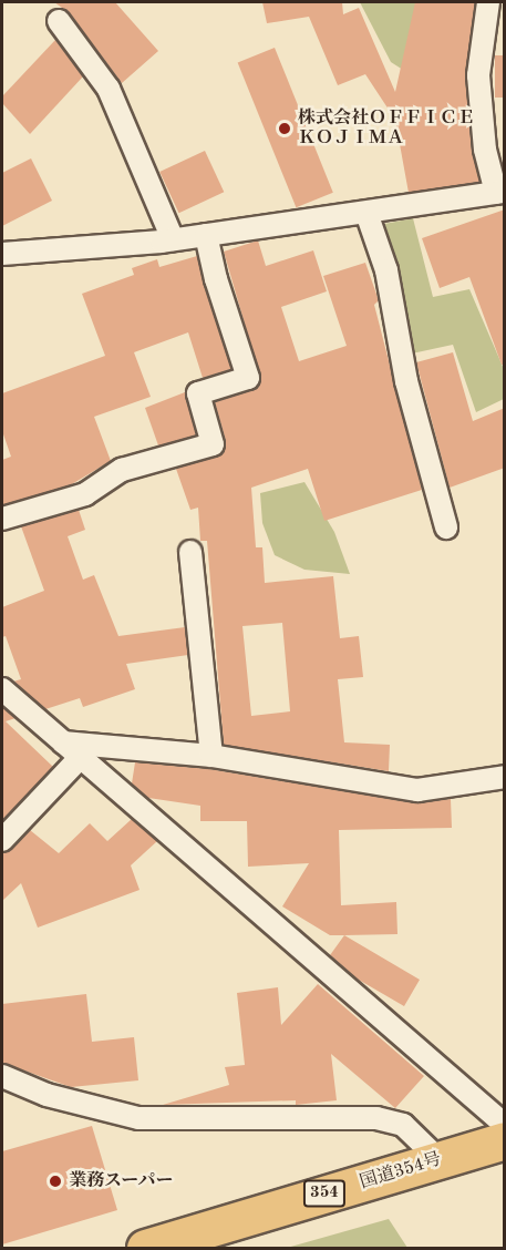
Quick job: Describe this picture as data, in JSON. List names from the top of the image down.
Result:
{
  "streets": {
    "highway": ["国道354号", "354"]
  },
  "places": ["株式会社ＯＦＦＩＣＥ ＫＯＪＩＭＡ", "業務スーパー"]
}
